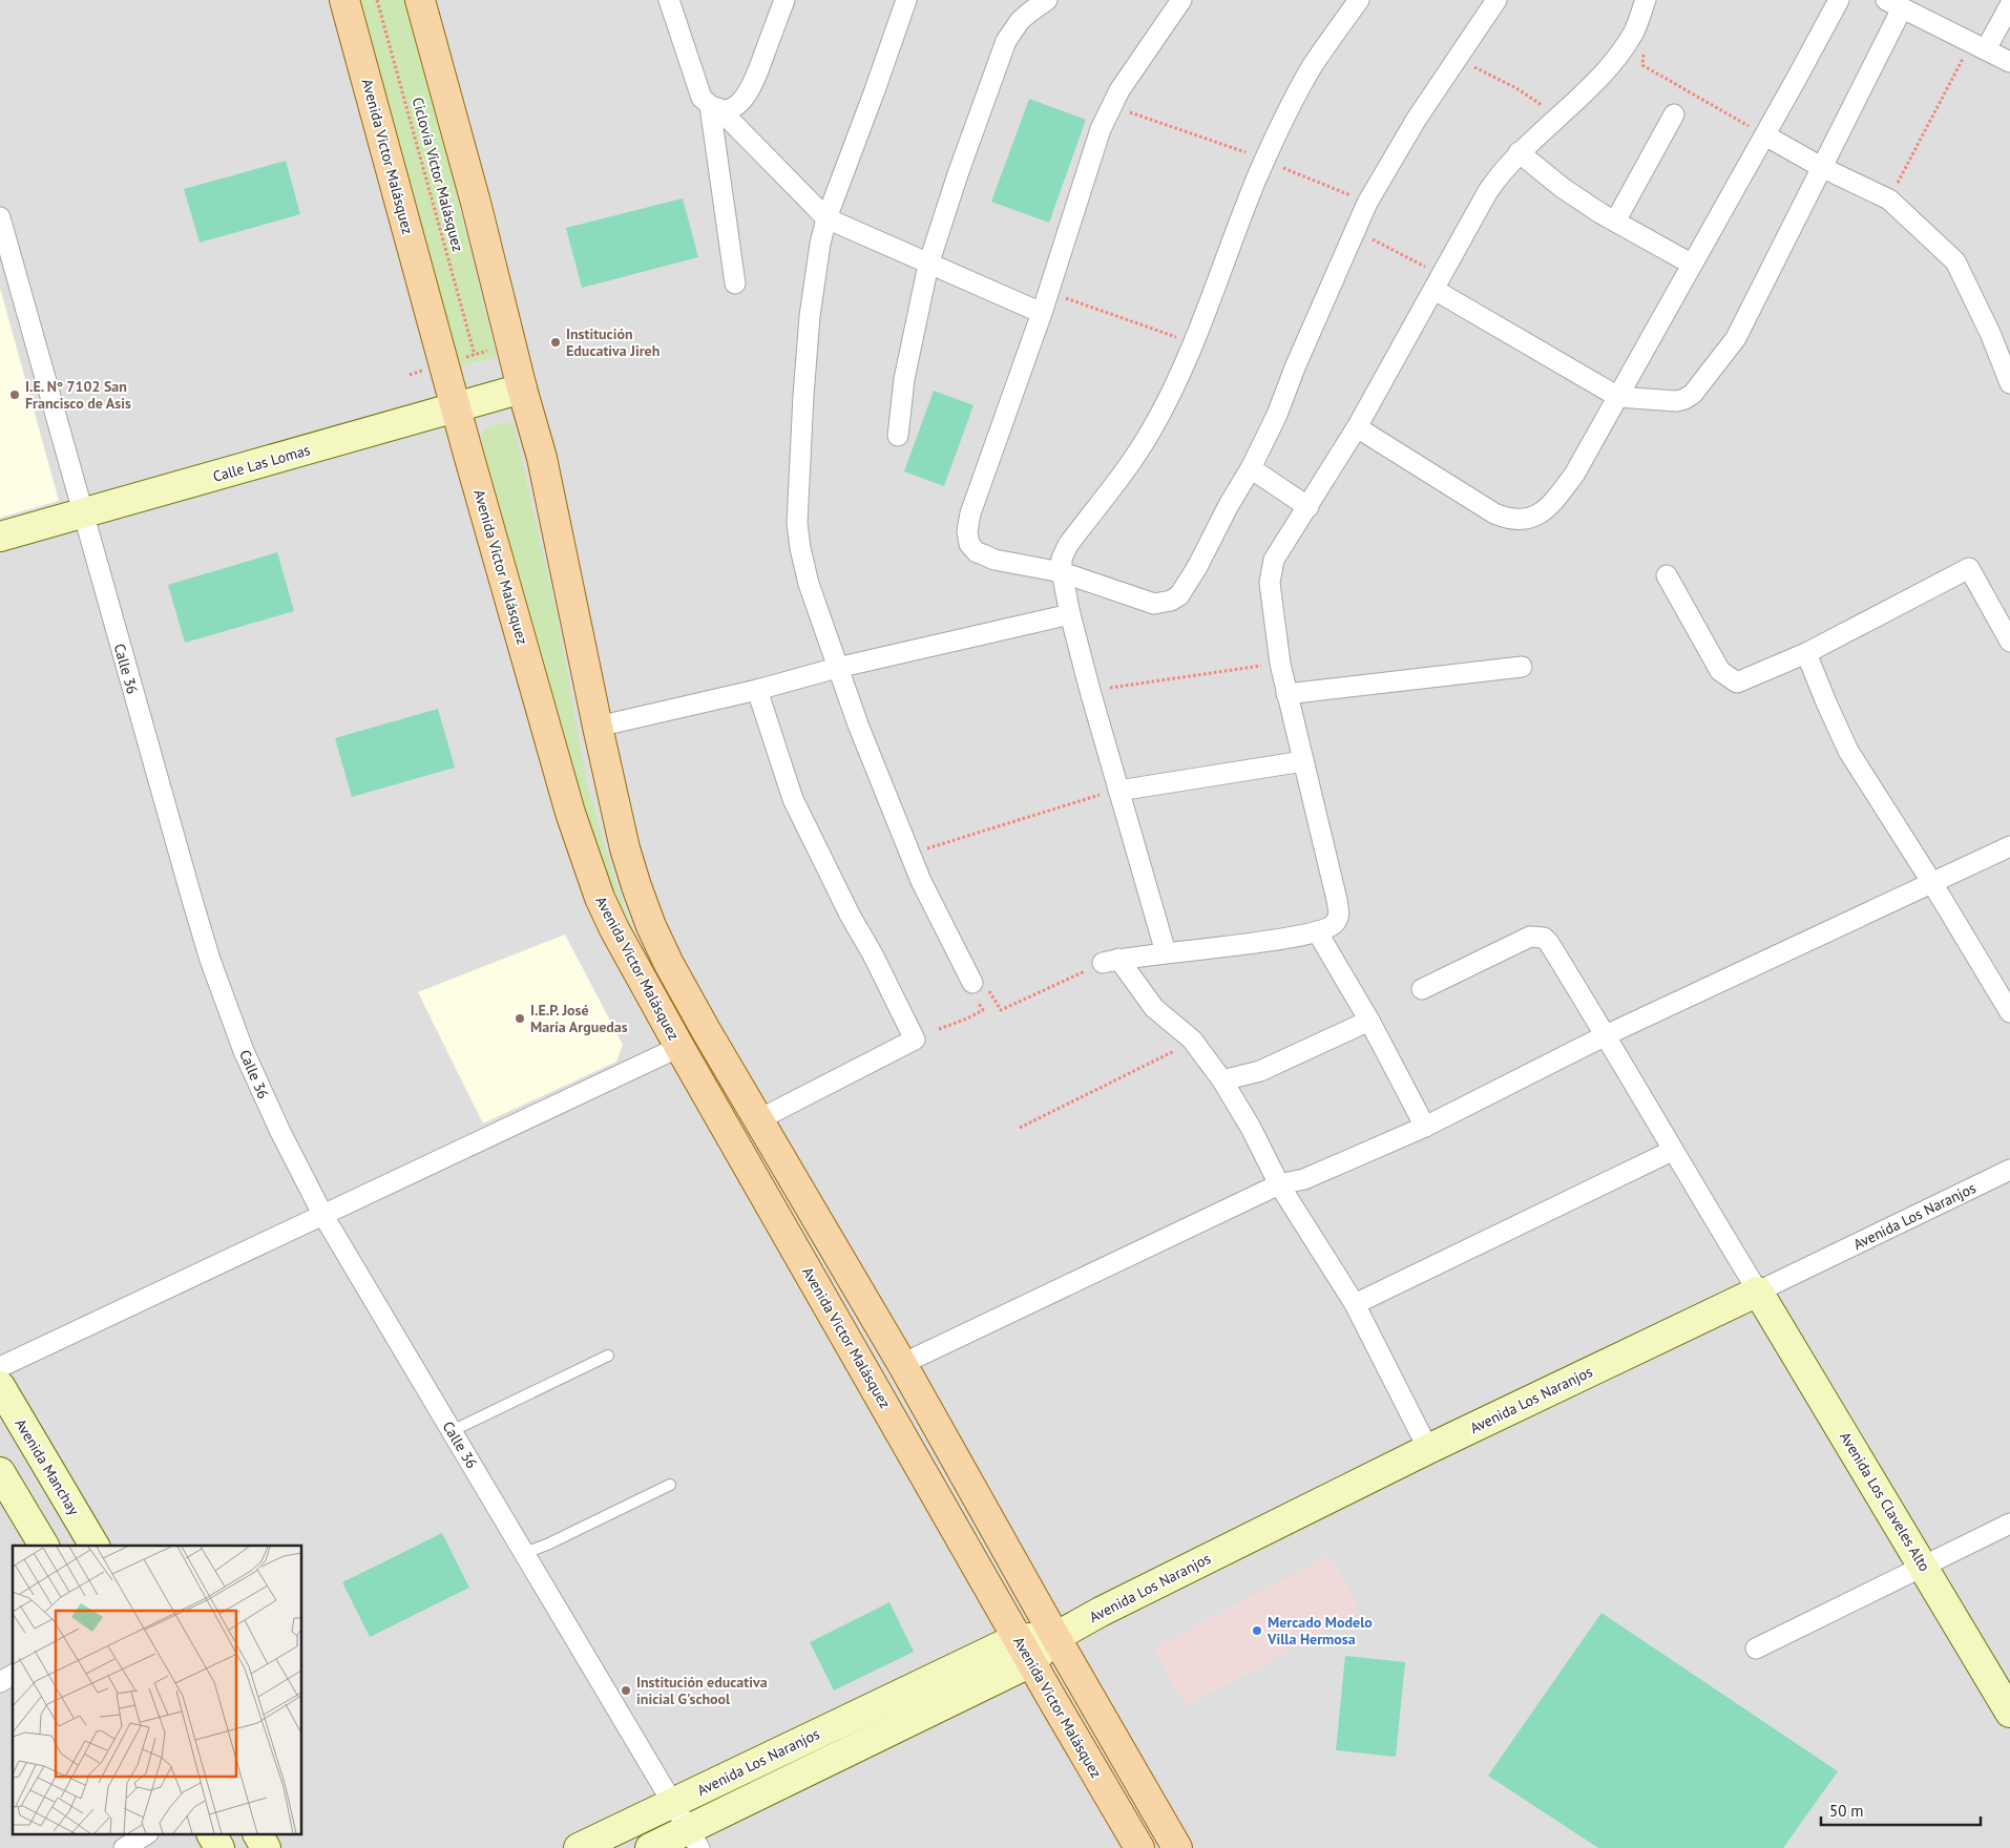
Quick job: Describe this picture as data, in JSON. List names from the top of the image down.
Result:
{
  "streets": {
    "main road": ["Avenida Victor Malásquez"],
    "street": [
      "Calle Las Lomas",
      "Calle 36",
      "Avenida Los Naranjos",
      "Avenida Manchay",
      "Avenida Los Claveles Alto"
    ],
    "path": ["Ciclovía Víctor Malásquez"]
  },
  "crossings": [
    ["Avenida Victor Malásquez", "Calle Las Lomas"],
    ["Avenida Victor Malásquez", "Avenida Los Naranjos"],
    ["Calle Las Lomas", "Calle 36"],
    ["Calle 36", "Avenida Los Naranjos"],
    ["Avenida Los Naranjos", "Avenida Los Claveles Alto"]
  ],
  "places": [
    "Institución Educativa Jireh",
    "I.E. N° 7102 San Francisco de Asis",
    "I.E.P. José María Arguedas",
    "Mercado Modelo Villa Hermosa",
    "Institución educativa inicial G'school"
  ],
  "scale_bar": "50 m"
}
